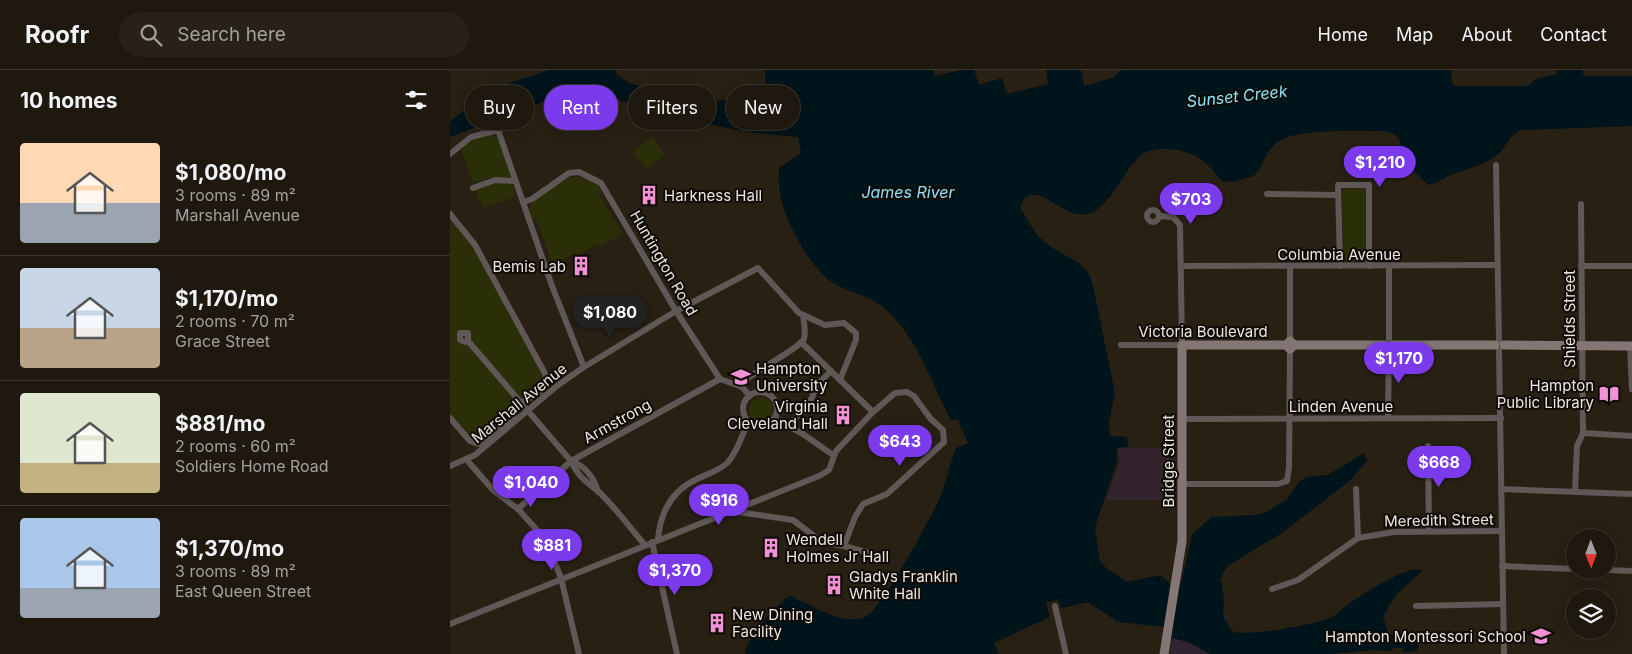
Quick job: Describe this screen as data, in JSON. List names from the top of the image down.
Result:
{
  "streets": {
    "street": [
      "Columbia Avenue",
      "Huntington Road",
      "Shields Street",
      "Victoria Boulevard",
      "Marshall Avenue",
      "Linden Avenue",
      "Armstrong",
      "Bridge Street",
      "Meredith Street"
    ]
  },
  "crossings": [
    ["Columbia Avenue", "Bridge Street"],
    ["Huntington Road", "Marshall Avenue"],
    ["Huntington Road", "Armstrong"],
    ["Shields Street", "Victoria Boulevard"],
    ["Victoria Boulevard", "Bridge Street"],
    ["Linden Avenue", "Bridge Street"]
  ],
  "water": ["Sunset Creek", "James River"],
  "places": {
    "building": [
      "Harkness Hall",
      "Bemis Lab",
      "Virginia Cleveland Hall",
      "Wendell Holmes Jr Hall",
      "Gladys Franklin White Hall",
      "New Dining Facility"
    ],
    "school or university": ["Hampton University", "Hampton Montessori School"],
    "library": ["Hampton Public Library"]
  },
  "north": "bottom",
  "page": {
    "header": "Roofr",
    "search": "Search here",
    "nav": [
      "Home",
      "Map",
      "About",
      "Contact"
    ],
    "heading": "10 homes",
    "chip": [
      "Buy",
      "Rent",
      "Filters",
      "New"
    ],
    "list": [
      {
        "name": "$1,080/mo",
        "note": "3 rooms · 89 m² · Marshall Avenue"
      },
      {
        "name": "$1,170/mo",
        "note": "2 rooms · 70 m² · Grace Street"
      },
      {
        "name": "$881/mo",
        "note": "2 rooms · 60 m² · Soldiers Home Road"
      },
      {
        "name": "$1,370/mo",
        "note": "3 rooms · 89 m² · East Queen Street"
      }
    ],
    "price": [
      "$1,210",
      "$703",
      "$1,080",
      "$1,170",
      "$643",
      "$668",
      "$1,040",
      "$916",
      "$881",
      "$1,370"
    ]
  }
}
